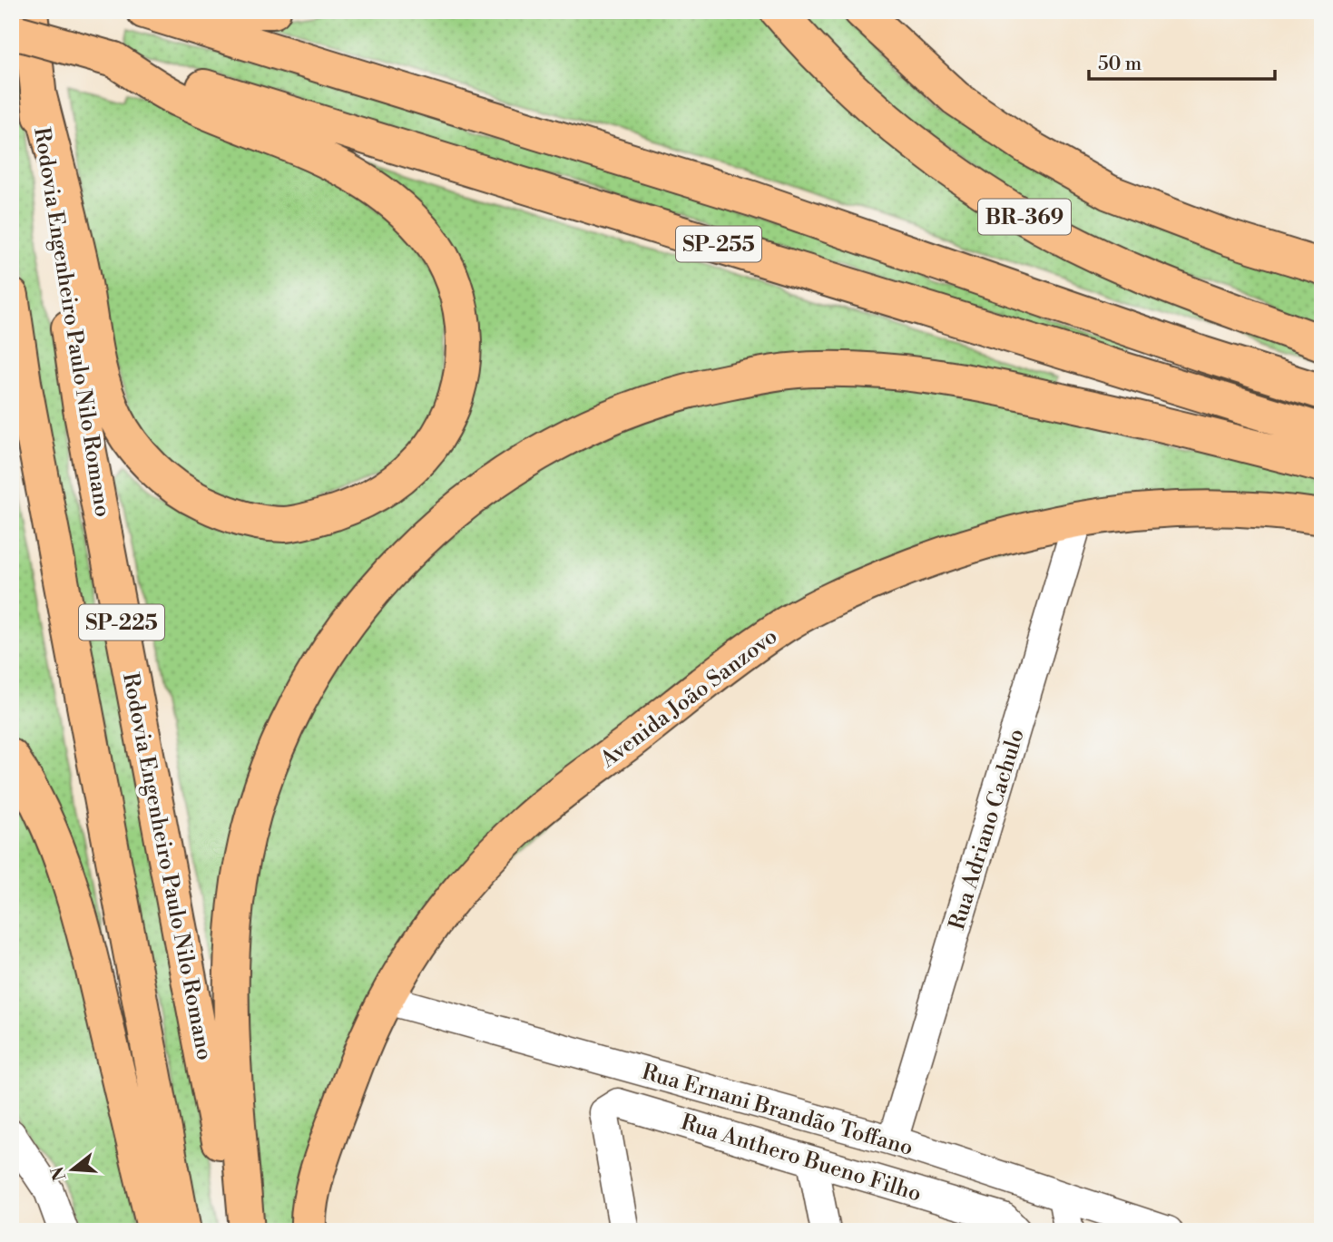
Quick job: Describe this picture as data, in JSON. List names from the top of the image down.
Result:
{
  "streets": {
    "main road": [
      "BR-369",
      "SP-255",
      "Rodovia Engenheiro Paulo Nilo Romano",
      "SP-225",
      "Avenida João Sanzovo"
    ],
    "street": ["Rua Adriano Cachulo", "Rua Ernani Brandão Toffano", "Rua Anthero Bueno Filho"]
  },
  "crossings": [
    ["Avenida João Sanzovo", "Rua Adriano Cachulo"],
    ["Avenida João Sanzovo", "Rua Ernani Brandão Toffano"],
    ["Rua Adriano Cachulo", "Rua Ernani Brandão Toffano"]
  ],
  "scale_bar": "50 m",
  "north": "left"
}
